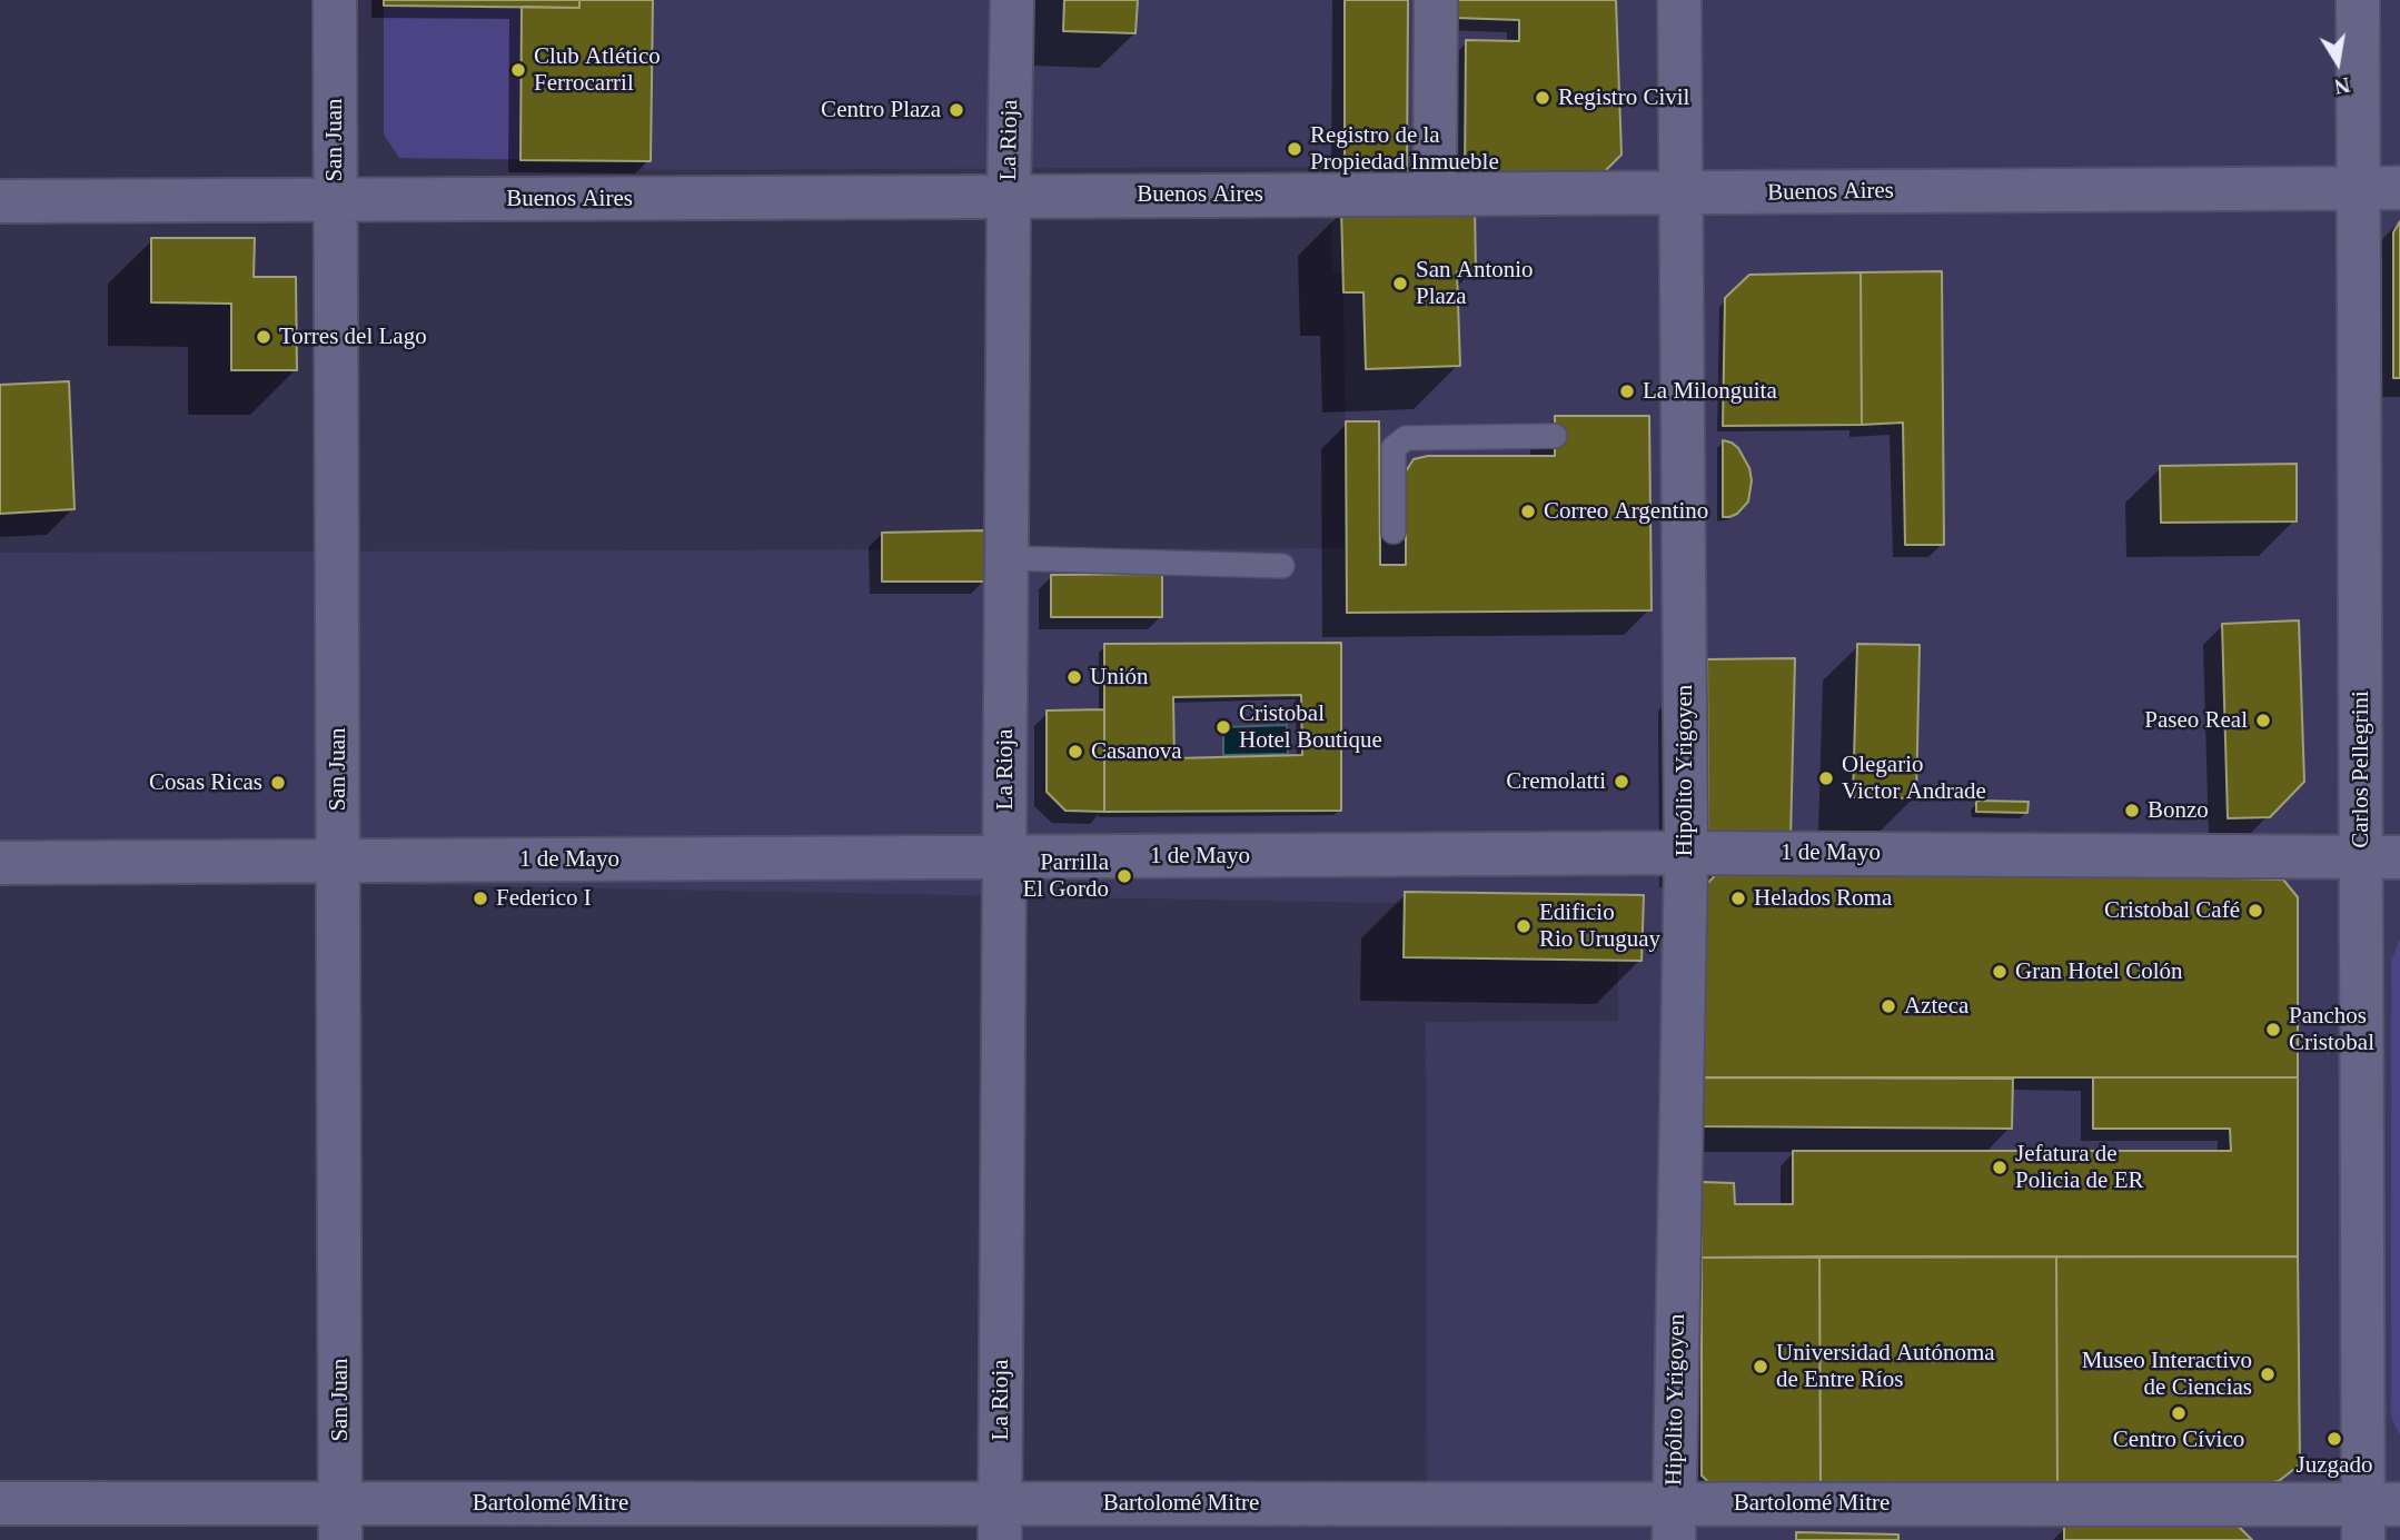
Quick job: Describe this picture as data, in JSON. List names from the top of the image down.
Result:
{
  "streets": {
    "street": [
      "San Juan",
      "La Rioja",
      "Buenos Aires",
      "Carlos Pellegrini",
      "Hipólito Yrigoyen",
      "1 de Mayo",
      "Bartolomé Mitre"
    ]
  },
  "crossings": [
    ["San Juan", "Buenos Aires"],
    ["San Juan", "1 de Mayo"],
    ["San Juan", "Bartolomé Mitre"],
    ["La Rioja", "Buenos Aires"],
    ["La Rioja", "1 de Mayo"],
    ["La Rioja", "Bartolomé Mitre"],
    ["Buenos Aires", "Carlos Pellegrini"],
    ["Buenos Aires", "Hipólito Yrigoyen"],
    ["Carlos Pellegrini", "1 de Mayo"],
    ["Carlos Pellegrini", "Bartolomé Mitre"],
    ["Hipólito Yrigoyen", "1 de Mayo"],
    ["Hipólito Yrigoyen", "Bartolomé Mitre"]
  ],
  "places": [
    "Club Atlético Ferrocarril",
    "Registro Civil",
    "Centro Plaza",
    "Registro de la Propiedad Inmueble",
    "San Antonio Plaza",
    "Torres del Lago",
    "La Milonguita",
    "Correo Argentino",
    "Unión",
    "Paseo Real",
    "Cristobal Hotel Boutique",
    "Casanova",
    "Olegario Victor Andrade",
    "Cremolatti",
    "Cosas Ricas",
    "Bonzo",
    "Parrilla El Gordo",
    "Federico I",
    "Helados Roma",
    "Cristobal Café",
    "Edificio Rio Uruguay",
    "Gran Hotel Colón",
    "Azteca",
    "Panchos Cristobal",
    "Jefatura de Policia de ER",
    "Universidad Autónoma de Entre Ríos",
    "Museo Interactivo de Ciencias",
    "Centro Cívico",
    "Juzgado"
  ],
  "north": "bottom"
}
